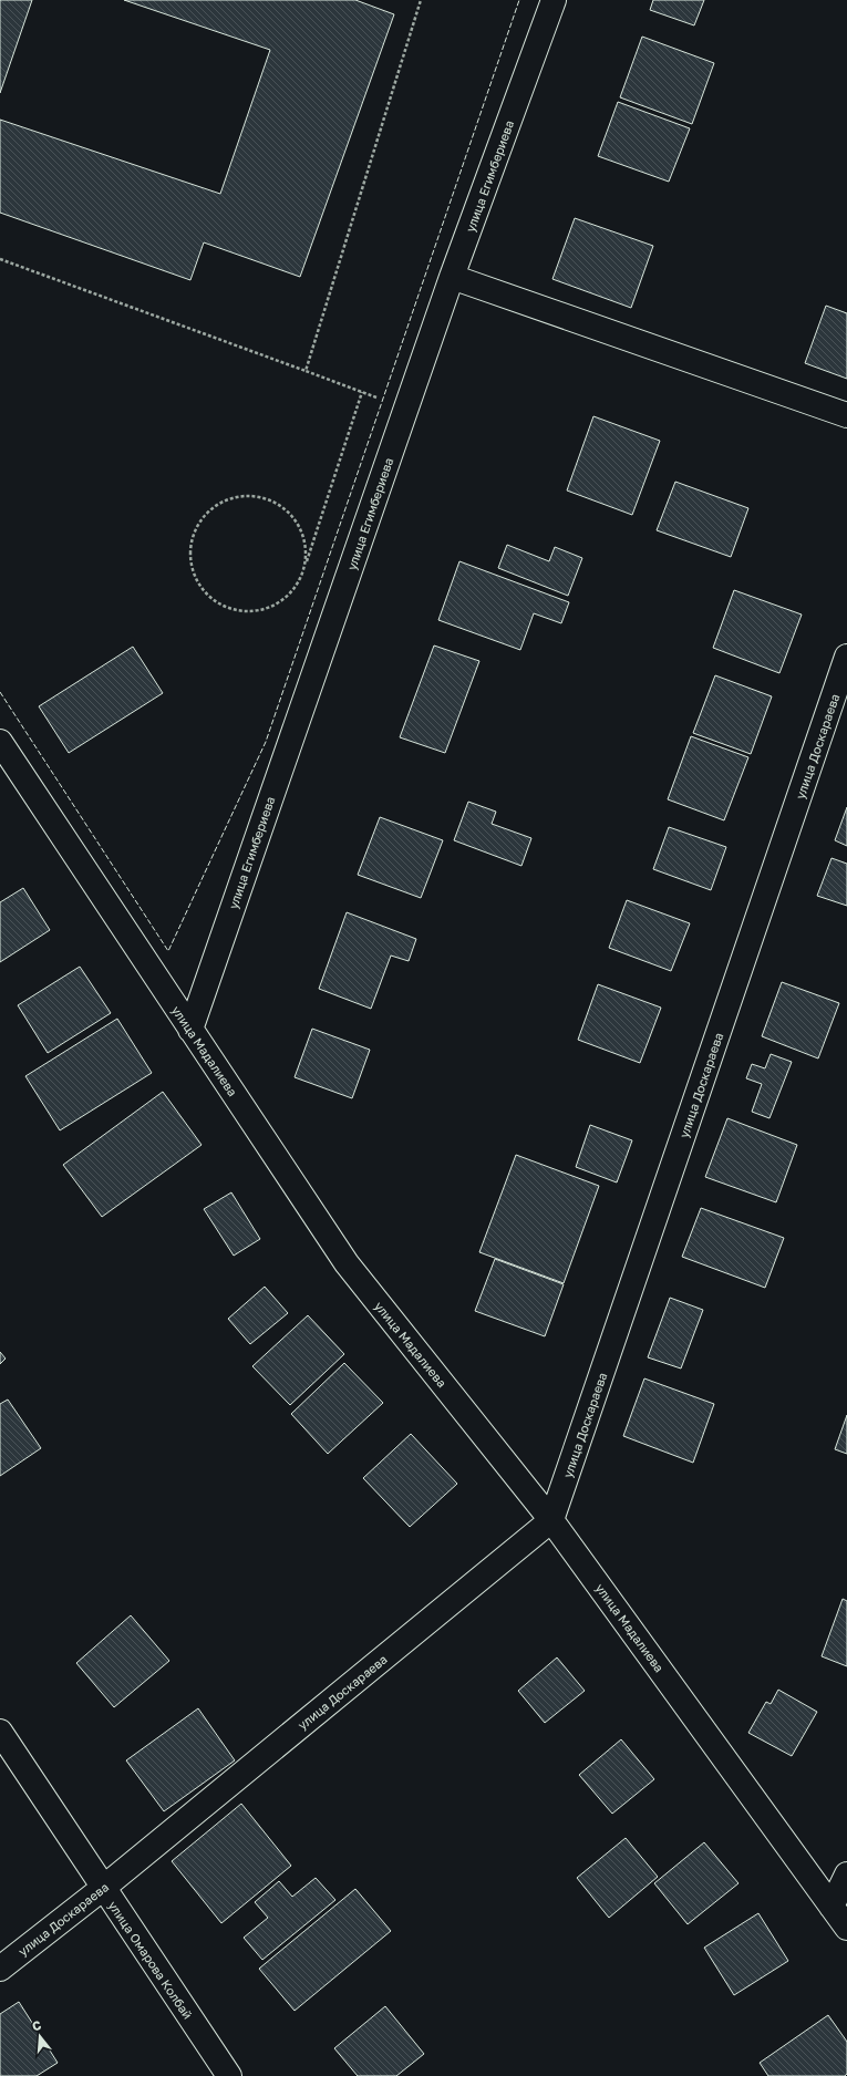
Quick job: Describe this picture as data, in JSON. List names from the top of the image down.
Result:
{
  "streets": {
    "street": [
      "улица Егимбериева",
      "улица Доскараева",
      "улица Мадалиева",
      "улица Омарова Колбай"
    ]
  },
  "crossings": [
    ["улица Егимбериева", "улица Мадалиева"],
    ["улица Доскараева", "улица Мадалиева"],
    ["улица Доскараева", "улица Омарова Колбай"]
  ],
  "north": "top"
}
